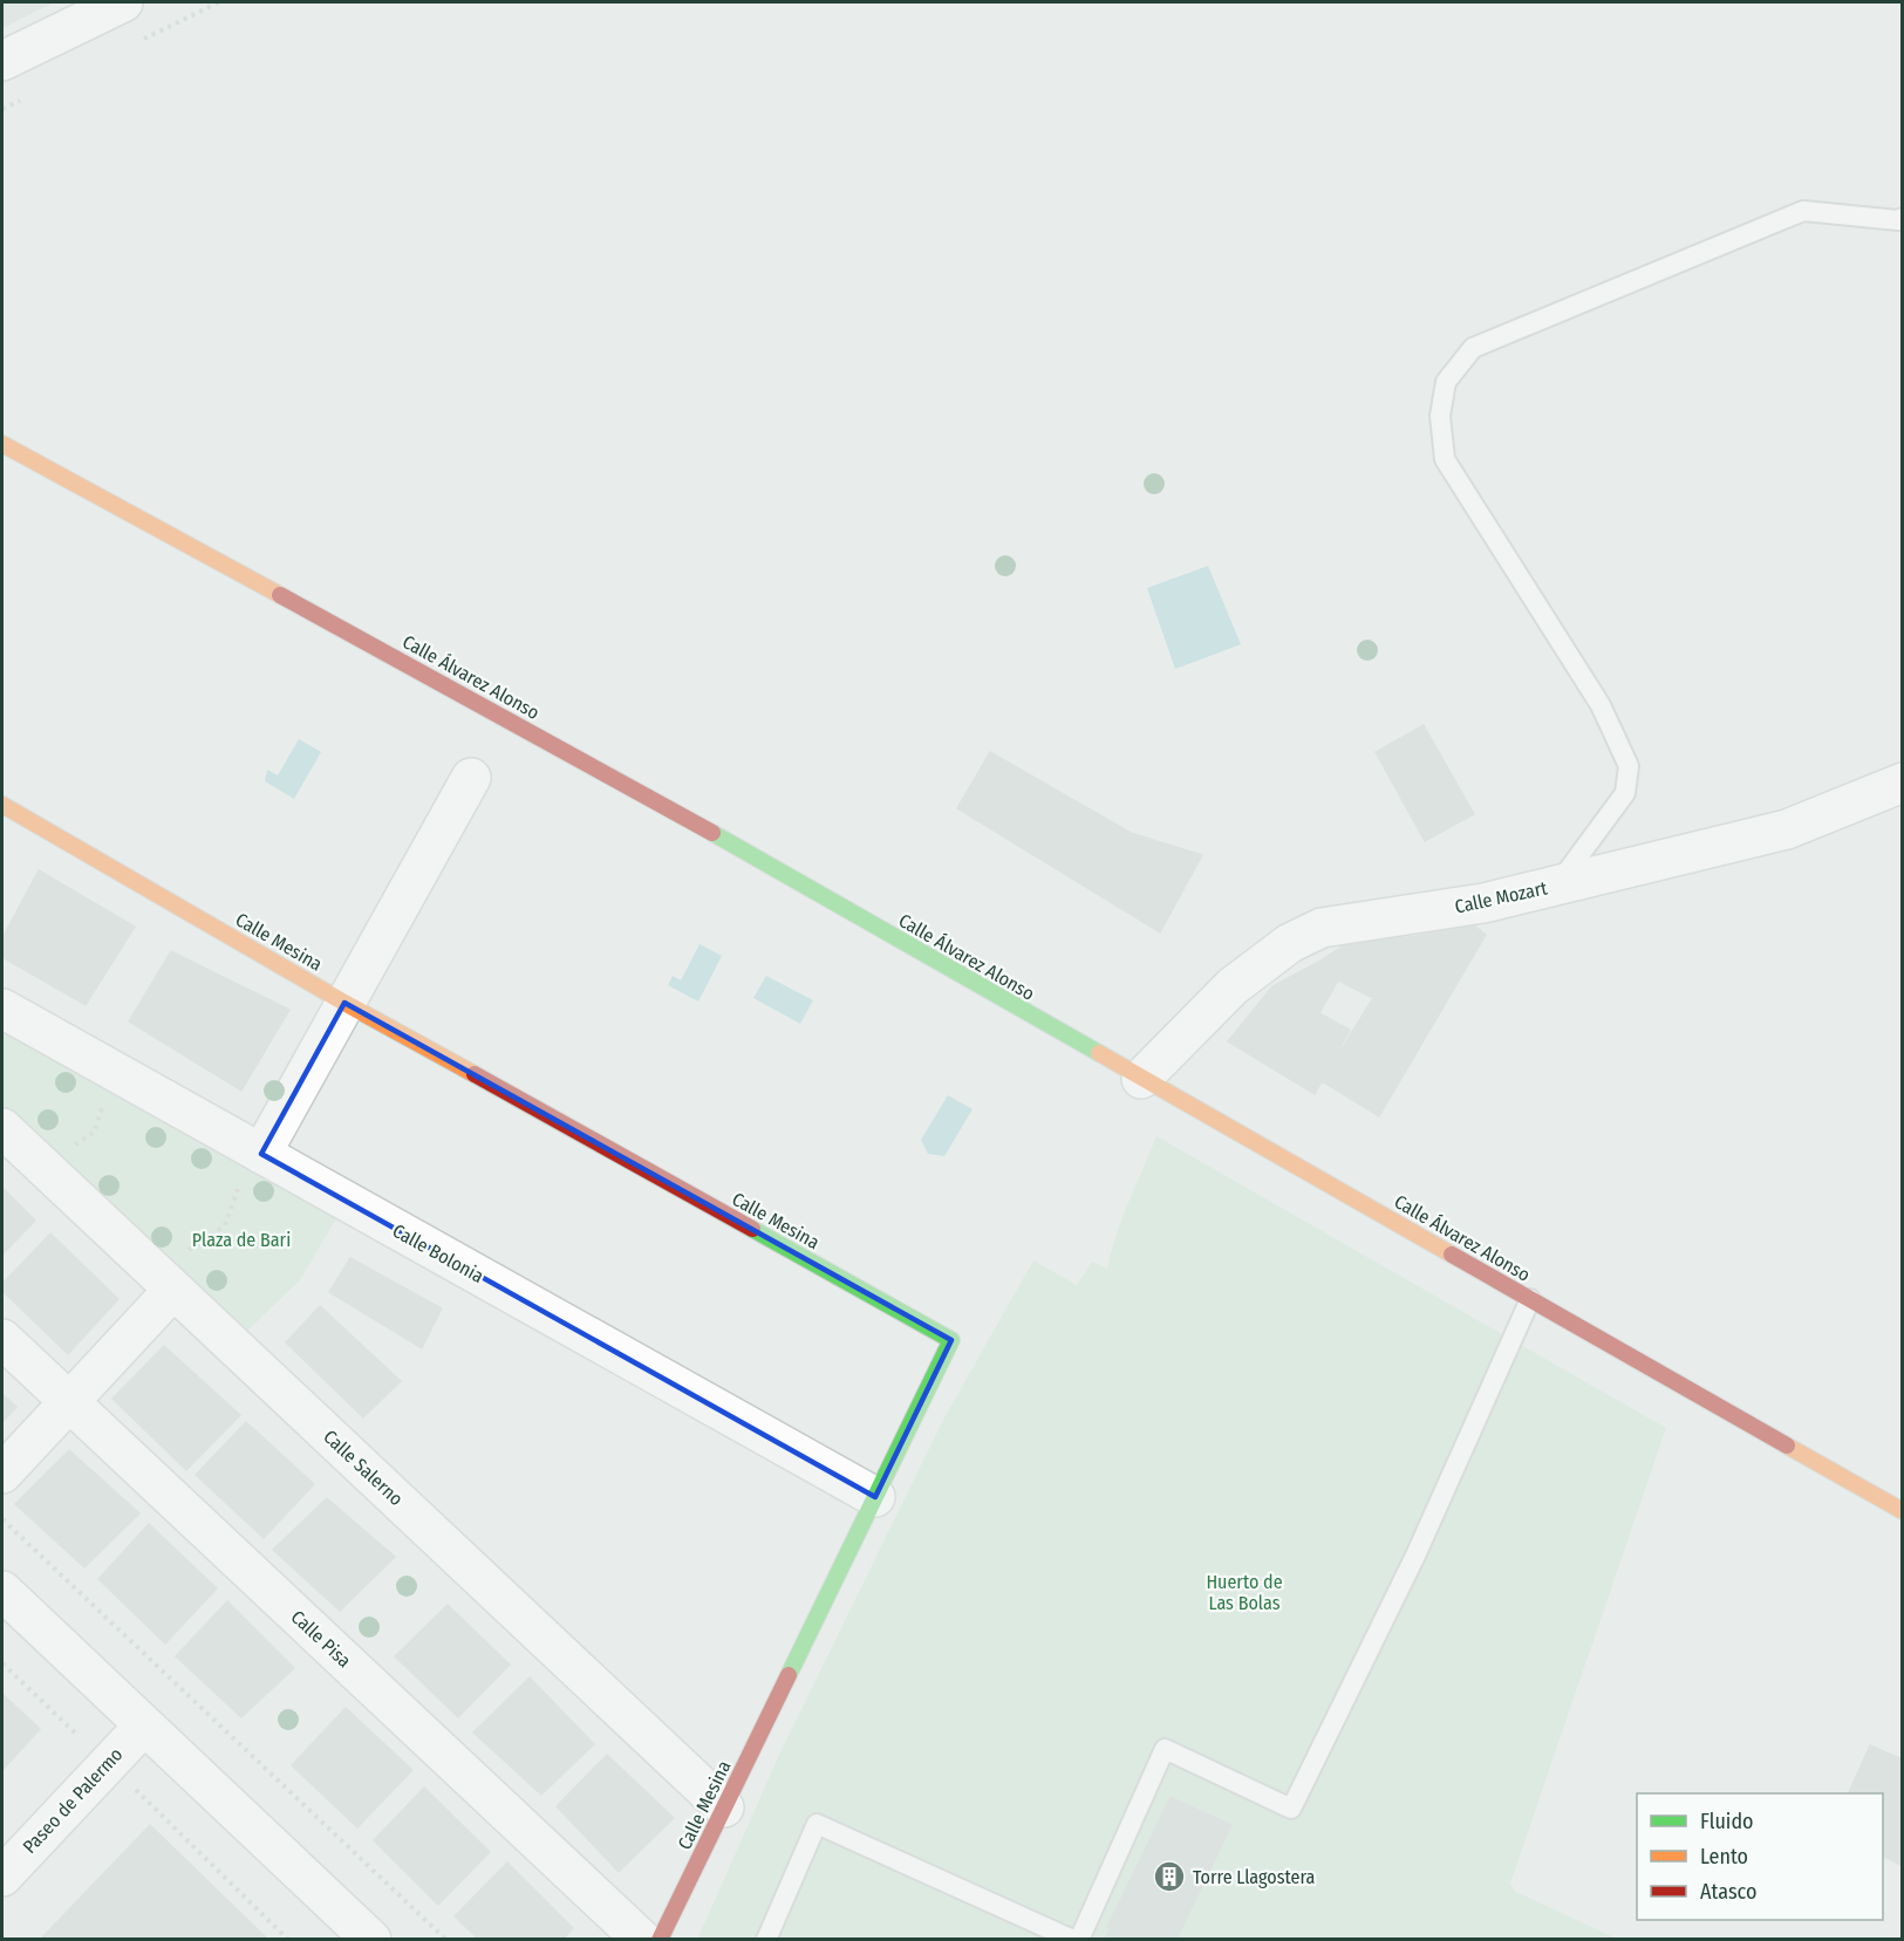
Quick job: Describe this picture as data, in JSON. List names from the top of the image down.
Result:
{
  "streets": {
    "main road": ["Calle Álvarez Alonso", "Calle Mesina"],
    "street": [
      "Calle Mozart",
      "Calle Bolonia",
      "Calle Salerno",
      "Calle Pisa",
      "Paseo de Palermo"
    ]
  },
  "crossings": [
    ["Calle Álvarez Alonso", "Calle Mozart"],
    ["Calle Mesina", "Calle Bolonia"],
    ["Calle Mesina", "Calle Salerno"]
  ],
  "parks": ["Plaza de Bari", "Huerto de Las Bolas"],
  "places": {
    "building": ["Torre Llagostera"]
  },
  "legend": ["Fluido", "Lento", "Atasco"]
}
